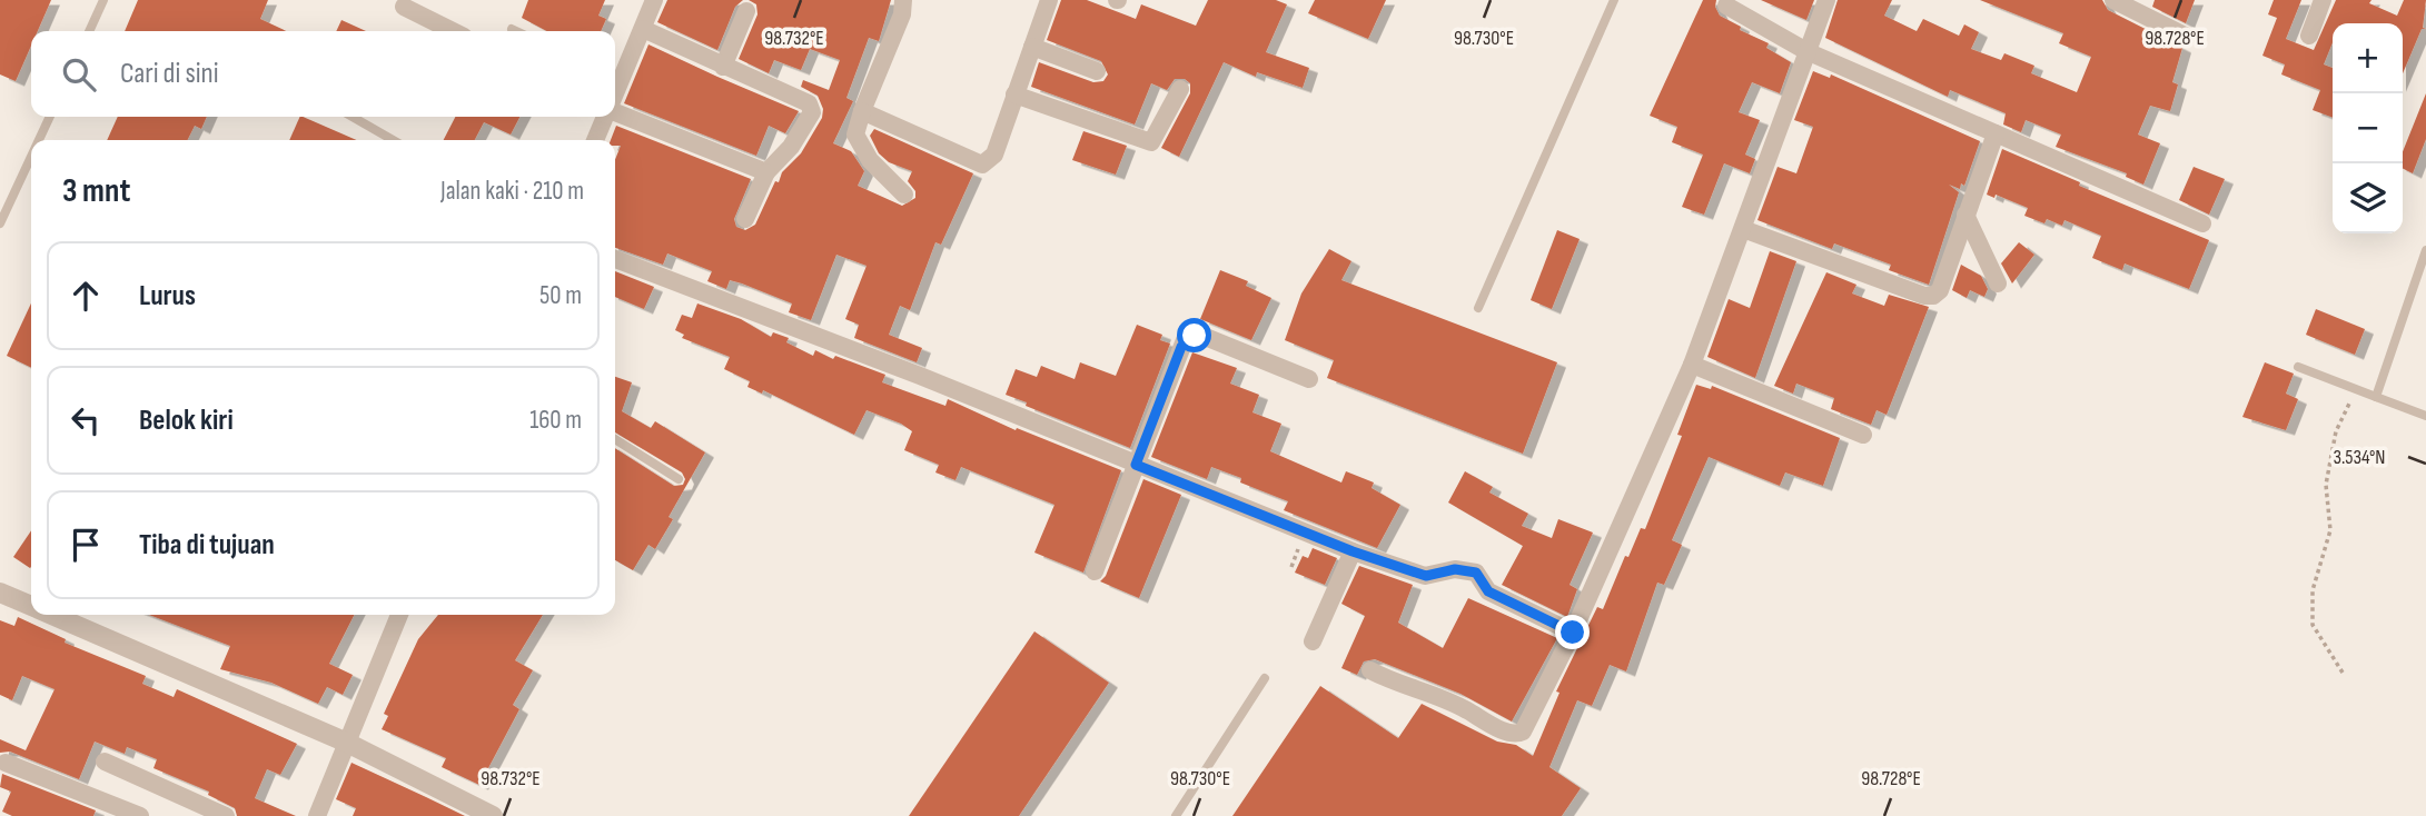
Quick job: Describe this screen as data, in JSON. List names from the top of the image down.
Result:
{
  "page": {
    "map_buttons": ["+", "−"],
    "search": "Cari di sini",
    "heading": ["3 mnt", "Jalan kaki · 210 m"],
    "list": [
      ["Lurus", "50 m"],
      ["Belok kiri", "160 m"],
      "Tiba di tujuan"
    ]
  },
  "coordinates": [
    "98.732°E",
    "98.730°E",
    "98.728°E",
    "3.534°N"
  ]
}
